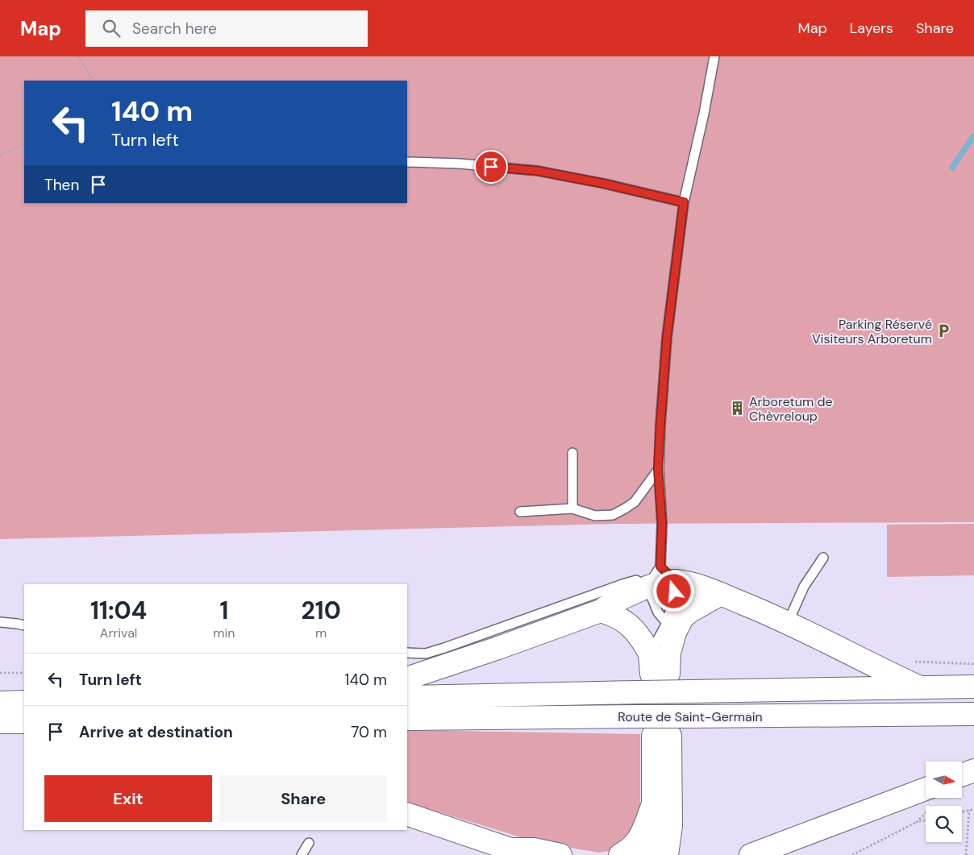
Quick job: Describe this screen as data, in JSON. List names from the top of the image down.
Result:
{
  "streets": {
    "main road": ["Route de Saint-Germain"]
  },
  "places": {
    "parking": ["Parking Réservé Visiteurs Arboretum"],
    "building": ["Arboretum de Chèvreloup"]
  },
  "north": "right",
  "page": {
    "header": "Map",
    "search": "Search here",
    "nav": ["Map", "Layers", "Share"],
    "turn": ["140 m", "Turn left"],
    "then": "Then",
    "eta": [
      "11:04",
      "Arrival",
      "1",
      "min",
      "210",
      "m"
    ],
    "list": [
      {
        "name": "Turn left",
        "value": "140 m"
      },
      {
        "name": "Arrive at destination",
        "value": "70 m"
      }
    ],
    "buttons": ["Exit", "Share"]
  }
}
